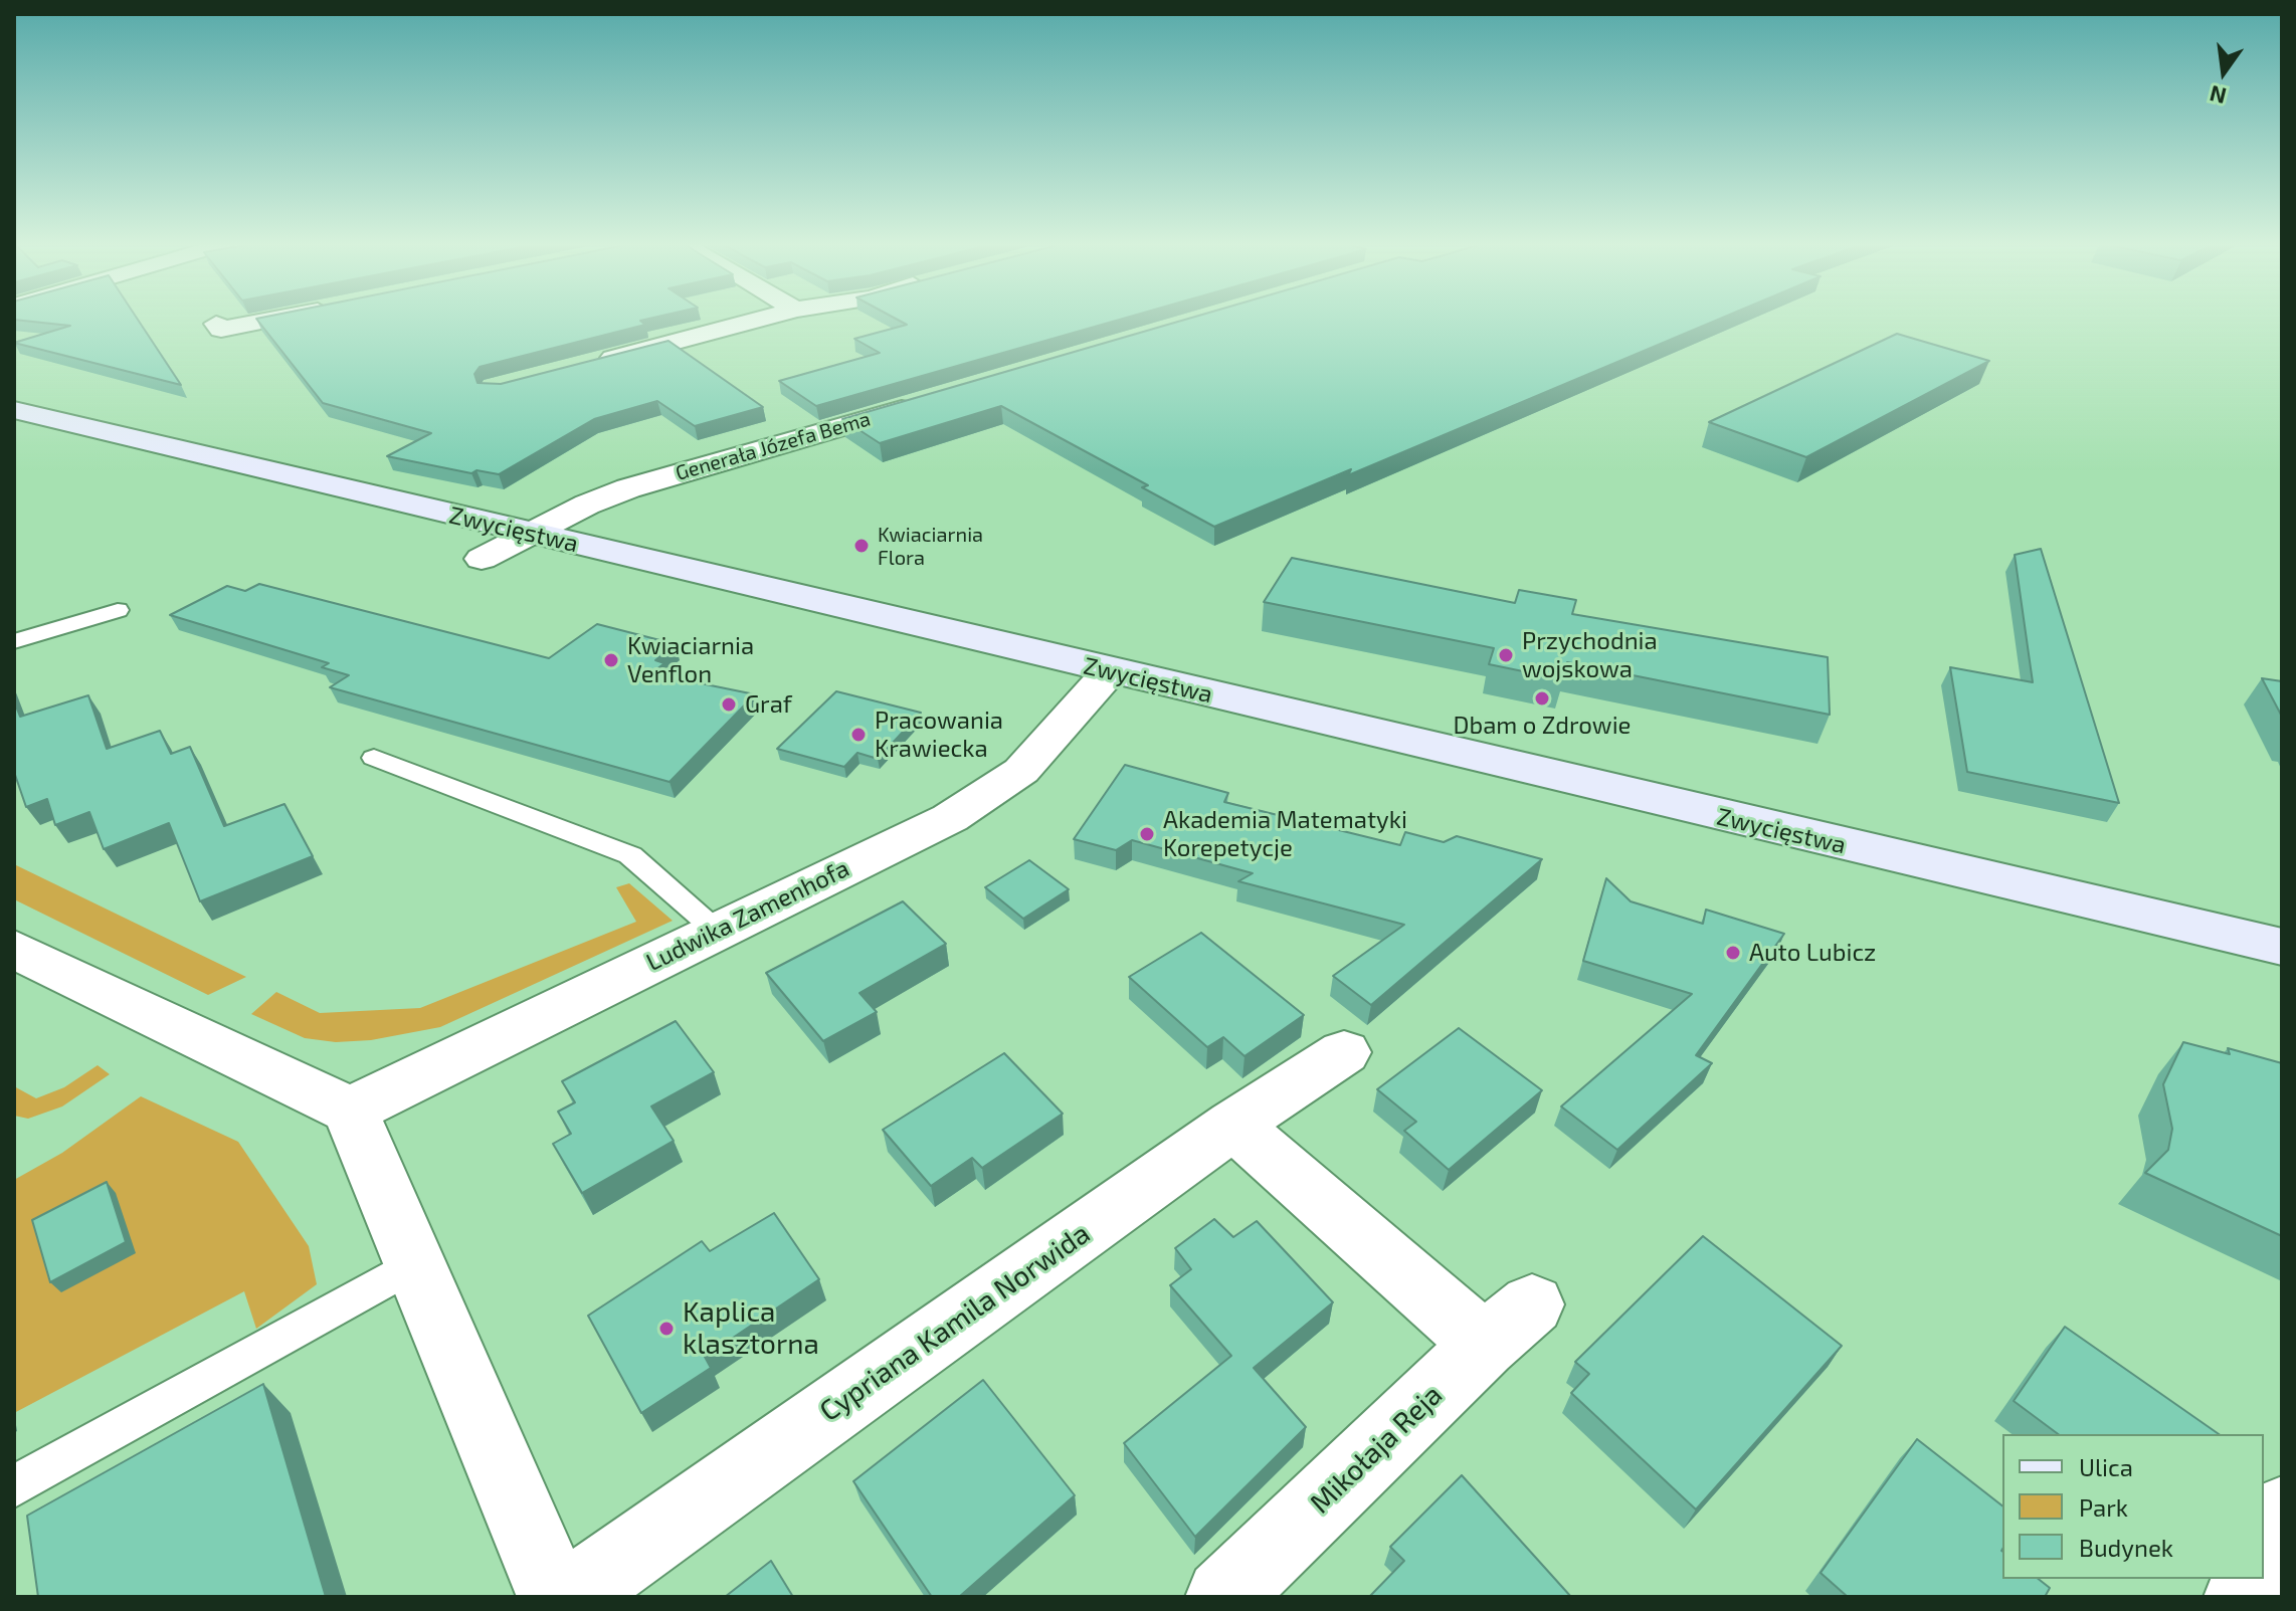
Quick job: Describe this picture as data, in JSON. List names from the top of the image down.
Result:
{
  "streets": {
    "main road": ["Zwycięstwa"],
    "street": [
      "Generała Józefa Bema",
      "Ludwika Zamenhofa",
      "Cypriana Kamila Norwida",
      "Mikołaja Reja"
    ]
  },
  "crossings": [
    ["Generała Józefa Bema", "Zwycięstwa"],
    ["Zwycięstwa", "Ludwika Zamenhofa"],
    ["Cypriana Kamila Norwida", "Mikołaja Reja"]
  ],
  "places": [
    "Kwiaciarnia Flora",
    "Przychodnia wojskowa",
    "Kwiaciarnia Venflon",
    "Dbam o Zdrowie",
    "Graf",
    "Pracowania Krawiecka",
    "Akademia Matematyki Korepetycje",
    "Auto Lubicz",
    "Kaplica klasztorna"
  ],
  "legend": ["Ulica", "Park", "Budynek"],
  "north": "bottom"
}
